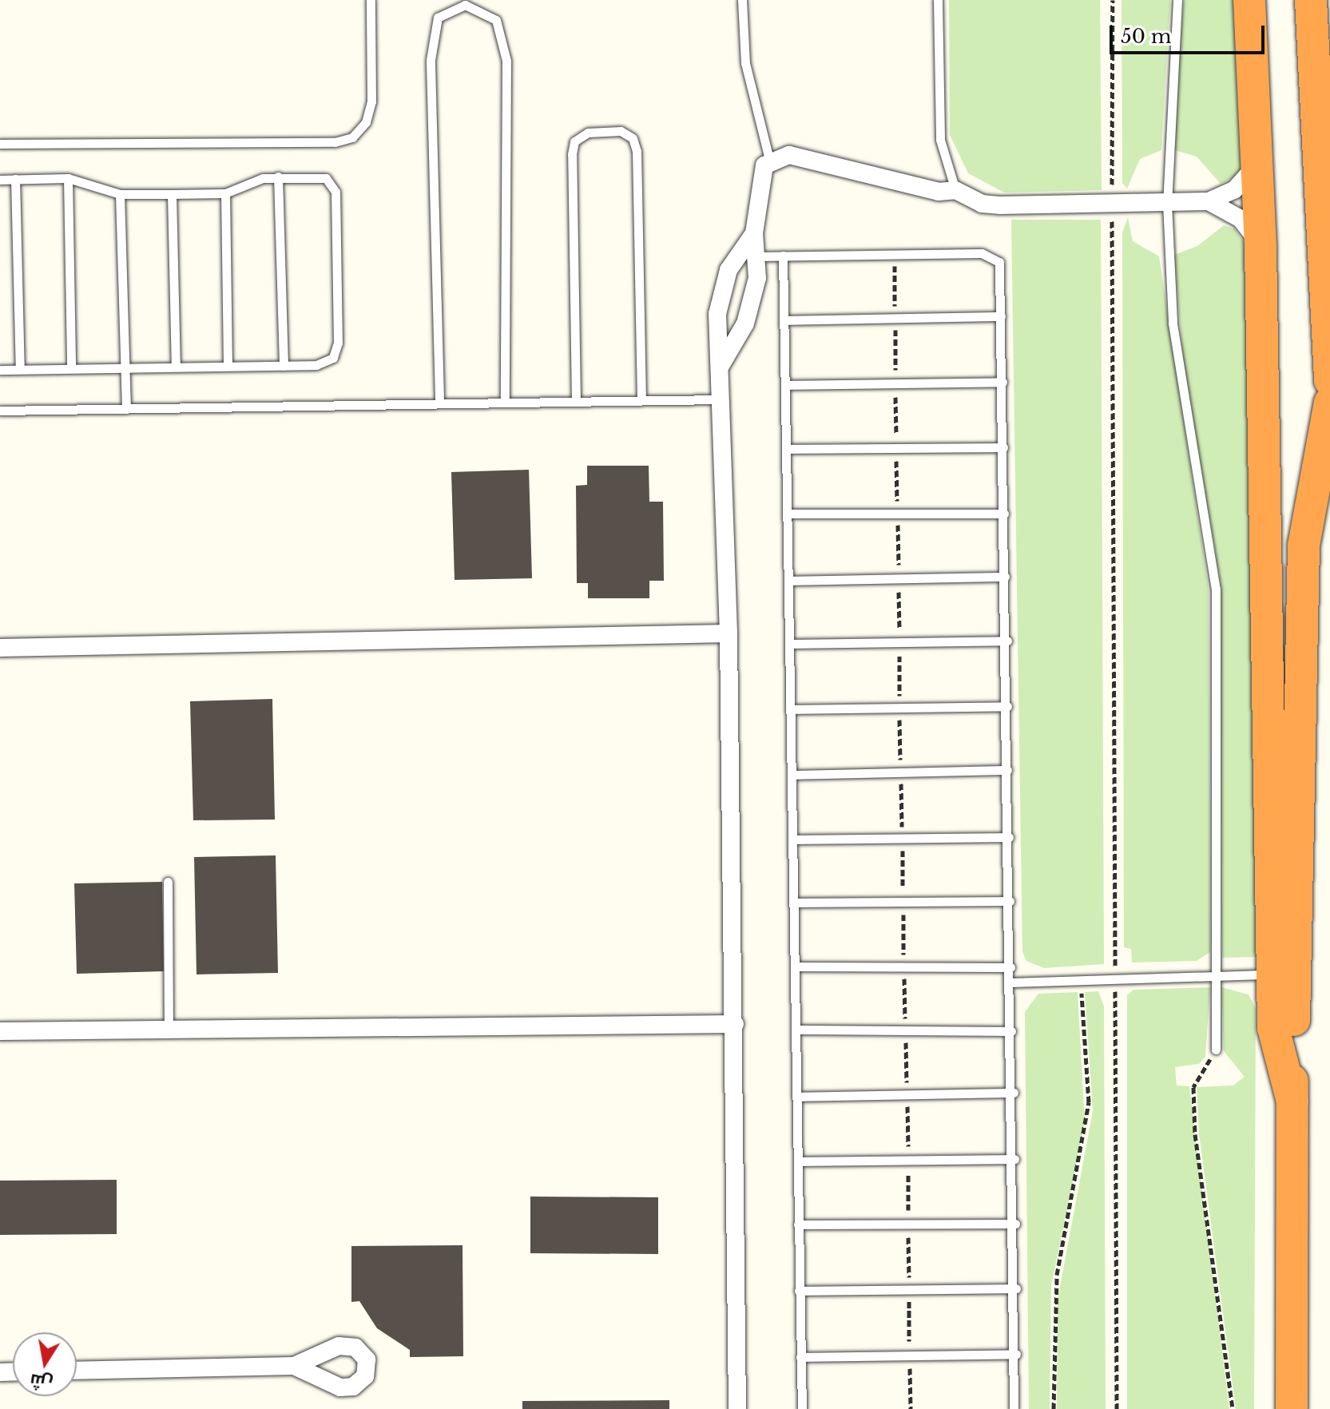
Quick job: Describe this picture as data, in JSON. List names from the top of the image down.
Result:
{
  "scale_bar": "50 m",
  "north": "bottom"
}
